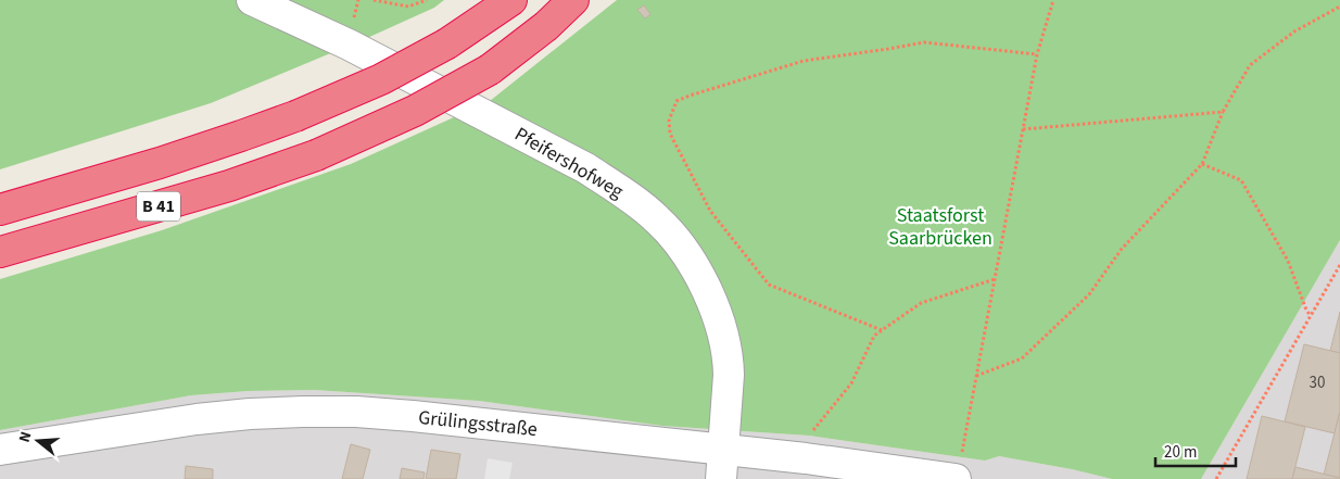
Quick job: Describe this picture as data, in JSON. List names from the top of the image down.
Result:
{
  "streets": {
    "highway": ["B 41"],
    "street": ["Pfeifershofweg", "Grülingsstraße"]
  },
  "crossings": [
    ["Pfeifershofweg", "Grülingsstraße"]
  ],
  "parks": ["Staatsforst Saarbrücken"],
  "house_numbers": ["30"],
  "scale_bar": "20 m",
  "north": "left"
}
